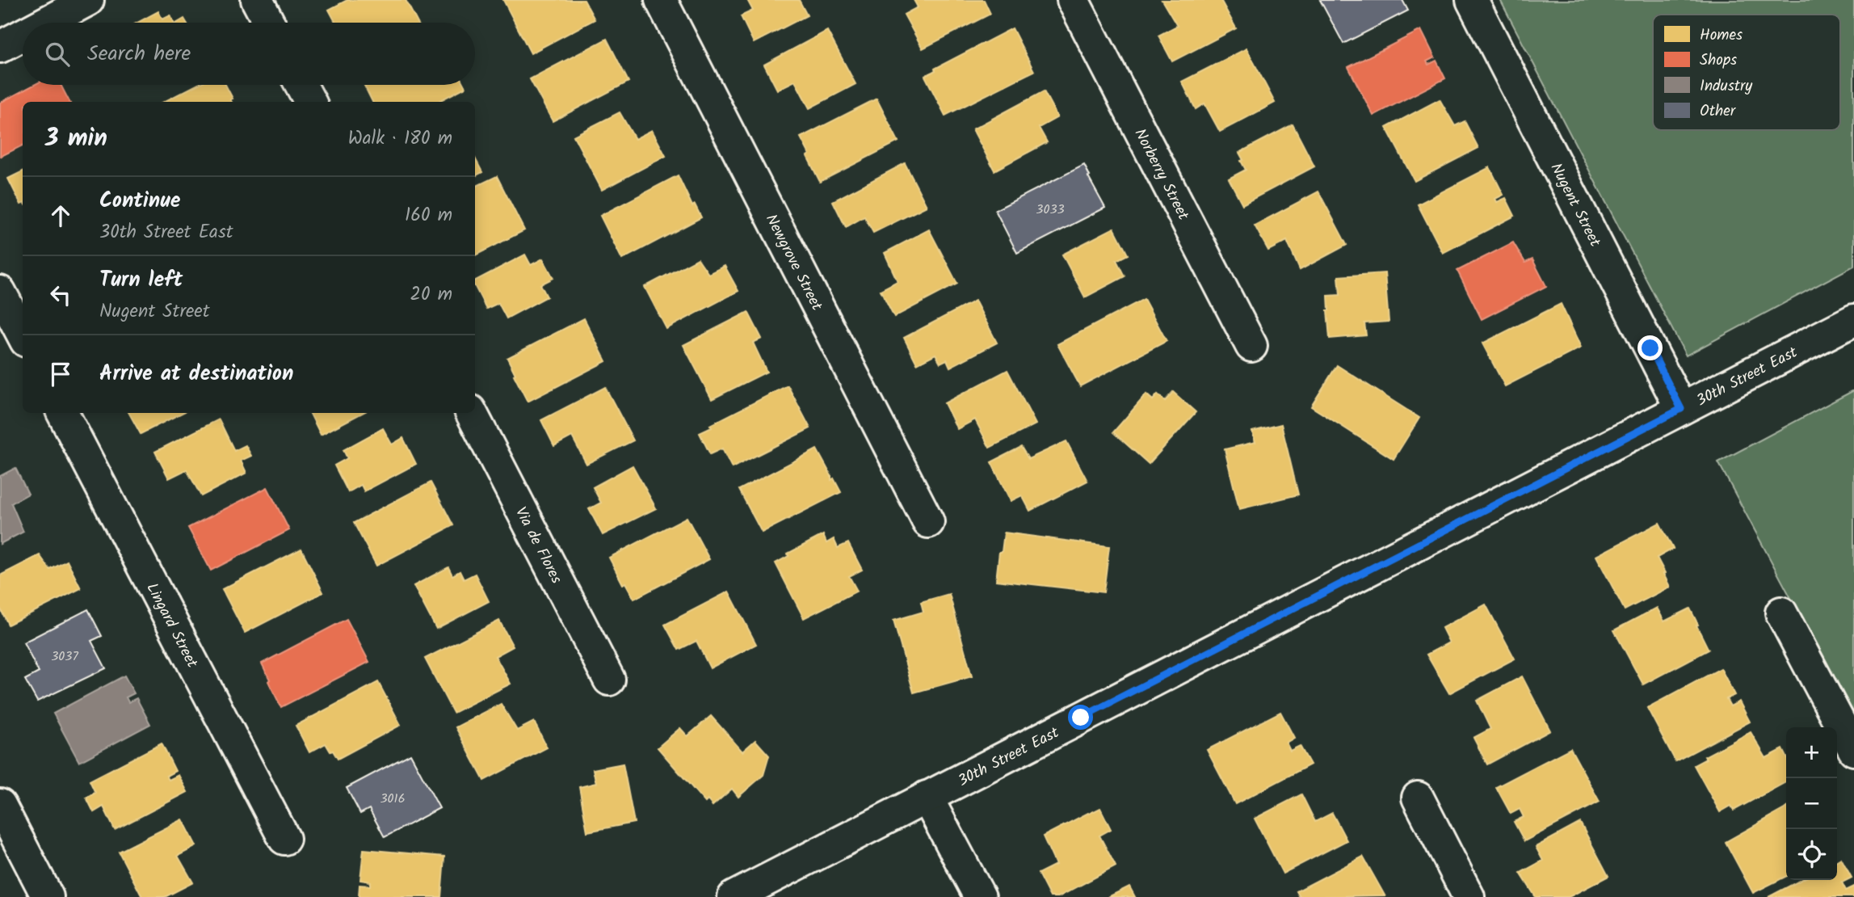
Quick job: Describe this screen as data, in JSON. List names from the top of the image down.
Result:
{
  "streets": {
    "street": [
      "Norberry Street",
      "Nugent Street",
      "Newgrove Street",
      "30th Street East",
      "Via de Flores",
      "Lingard Street"
    ]
  },
  "crossings": [
    ["Nugent Street", "30th Street East"]
  ],
  "house_numbers": ["3033", "3037", "3016"],
  "legend": [
    "Homes",
    "Shops",
    "Industry",
    "Other"
  ],
  "page": {
    "search": "Search here",
    "heading": ["3 min", "Walk · 180 m"],
    "list": [
      ["Continue", "30th Street East", "160 m"],
      ["Turn left", "Nugent Street", "20 m"],
      "Arrive at destination"
    ],
    "map_buttons": ["+", "−"]
  }
}
